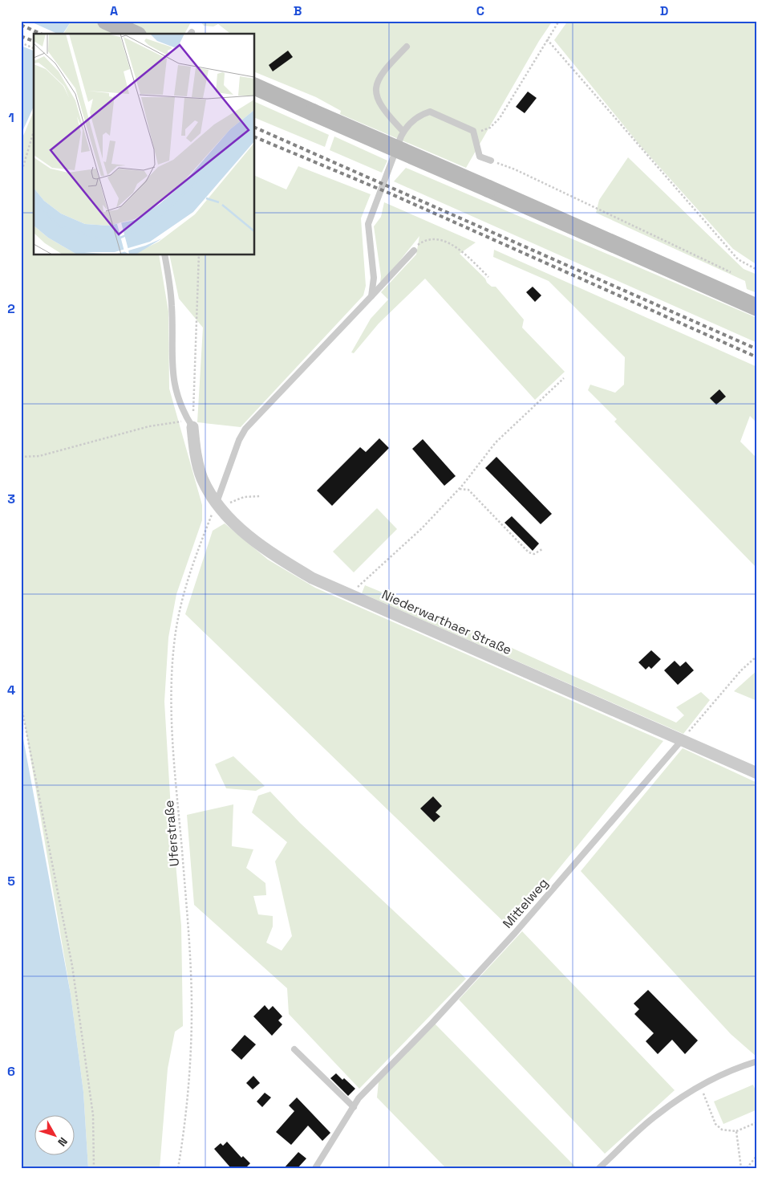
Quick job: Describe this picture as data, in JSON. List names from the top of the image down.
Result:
{
  "streets": {
    "street": ["Niederwarthaer Straße"],
    "lane": ["Mittelweg"],
    "path": ["Uferstraße"]
  },
  "crossings": [
    ["Niederwarthaer Straße", "Uferstraße"],
    ["Niederwarthaer Straße", "Mittelweg"]
  ],
  "north": "bottom right",
  "grid": {
    "columns": [
      "A",
      "B",
      "C",
      "D"
    ],
    "rows": [
      "1",
      "2",
      "3",
      "4",
      "5",
      "6"
    ]
  }
}
